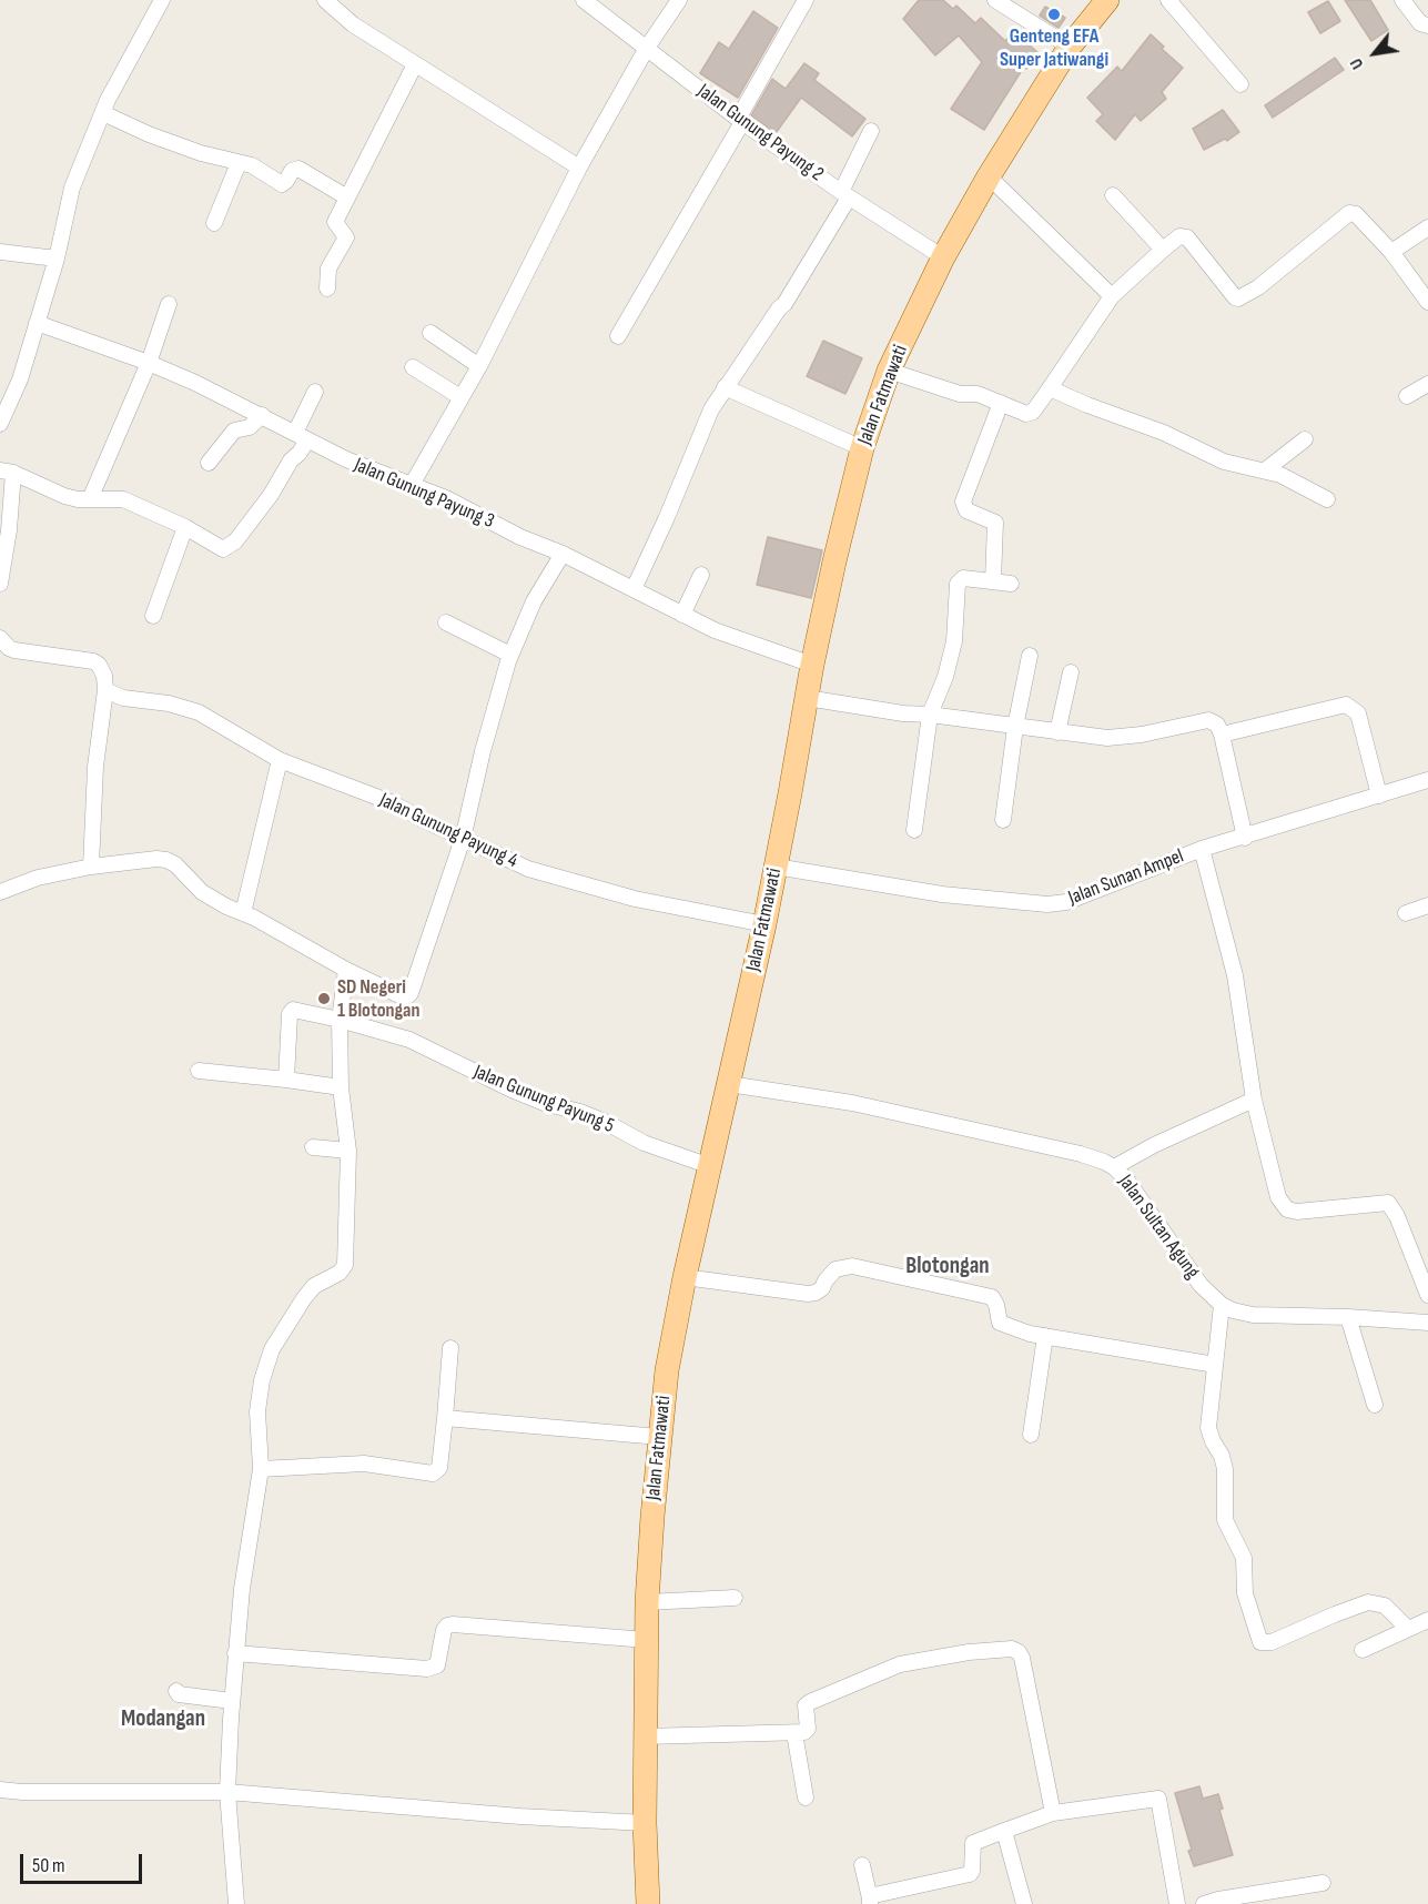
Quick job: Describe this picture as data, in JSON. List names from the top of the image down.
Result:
{
  "streets": {
    "main road": ["Jalan Fatmawati"],
    "street": [
      "Jalan Gunung Payung 2",
      "Jalan Gunung Payung 3",
      "Jalan Gunung Payung 4",
      "Jalan Sunan Ampel",
      "Jalan Gunung Payung 5",
      "Jalan Sultan Agung"
    ]
  },
  "crossings": [
    ["Jalan Gunung Payung 2", "Jalan Fatmawati"],
    ["Jalan Fatmawati", "Jalan Gunung Payung 3"],
    ["Jalan Fatmawati", "Jalan Gunung Payung 4"],
    ["Jalan Fatmawati", "Jalan Sunan Ampel"],
    ["Jalan Fatmawati", "Jalan Gunung Payung 5"],
    ["Jalan Fatmawati", "Jalan Sultan Agung"]
  ],
  "districts": ["Blotongan", "Modangan"],
  "places": ["Genteng EFA Super Jatiwangi", "SD Negeri 1 Blotongan"],
  "scale_bar": "50 m",
  "north": "bottom left"
}
